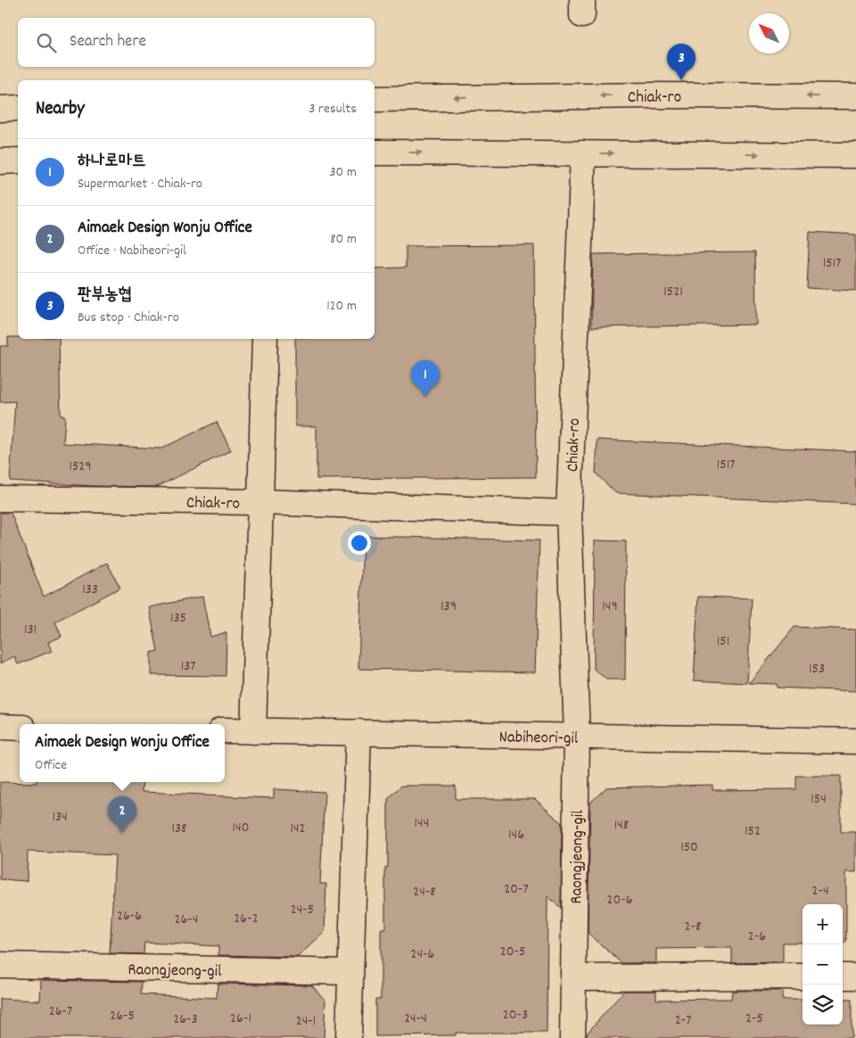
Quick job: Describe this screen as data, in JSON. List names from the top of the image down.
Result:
{
  "streets": {
    "street": ["Chiak-ro", "Nabiheori-gil", "Raongjeong-gil"]
  },
  "crossings": [
    ["Chiak-ro", "Nabiheori-gil"],
    ["Chiak-ro", "Raongjeong-gil"],
    ["Nabiheori-gil", "Raongjeong-gil"]
  ],
  "house_numbers": [
    "1517",
    "1521",
    "1517",
    "1529",
    "133",
    "139",
    "149",
    "135",
    "131",
    "151",
    "137",
    "153",
    "154",
    "134",
    "144",
    "148",
    "140",
    "138",
    "142",
    "152",
    "146",
    "150",
    "20-7",
    "2-4",
    "24-8",
    "20-6",
    "24-5",
    "26-6",
    "26-2",
    "26-4",
    "2-8",
    "2-6",
    "20-5",
    "24-6",
    "26-7",
    "20-3",
    "26-5",
    "26-1",
    "24-4",
    "2-5",
    "26-3",
    "2-7",
    "24-1"
  ],
  "north": "top left",
  "page": {
    "search": "Search here",
    "pins": ["3", "1", "2"],
    "heading": ["Nearby", "3 results"],
    "list": [
      {
        "mark": "1",
        "name": "하나로마트",
        "note": "Supermarket · Chiak-ro",
        "value": "30 m"
      },
      {
        "mark": "2",
        "name": "Aimaek Design Wonju Office",
        "note": "Office · Nabiheori-gil",
        "value": "80 m"
      },
      {
        "mark": "3",
        "name": "판부농협",
        "note": "Bus stop · Chiak-ro",
        "value": "120 m"
      }
    ],
    "popup": ["Aimaek Design Wonju Office", "Office"],
    "map_buttons": ["+", "−"]
  }
}
